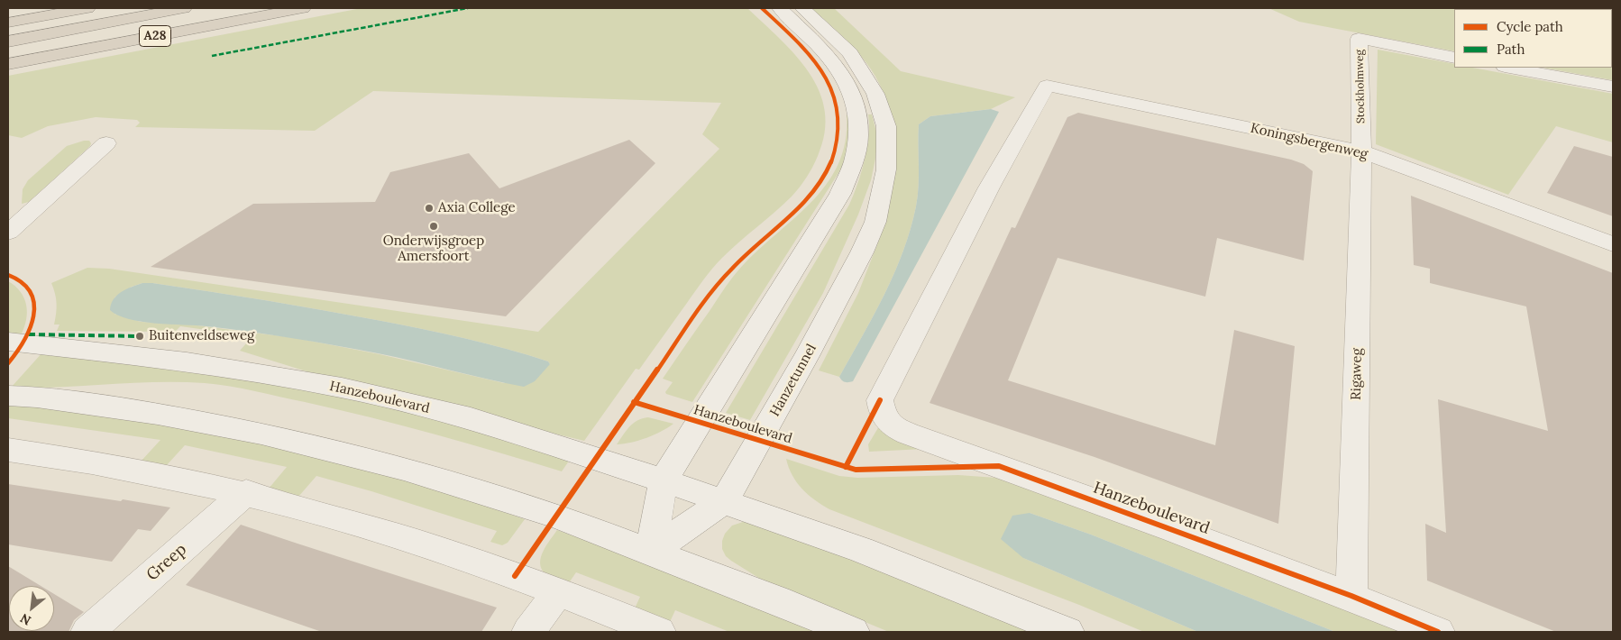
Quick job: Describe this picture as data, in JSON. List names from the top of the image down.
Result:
{
  "streets": {
    "highway": ["A28"],
    "street": [
      "Stockholmweg",
      "Koningsbergenweg",
      "Rigaweg",
      "Hanzetunnel",
      "Hanzeboulevard",
      "Greep"
    ]
  },
  "crossings": [
    ["Stockholmweg", "Koningsbergenweg"],
    ["Stockholmweg", "Rigaweg"],
    ["Koningsbergenweg", "Rigaweg"],
    ["Koningsbergenweg", "Hanzeboulevard"],
    ["Rigaweg", "Hanzeboulevard"],
    ["Hanzetunnel", "Hanzeboulevard"]
  ],
  "places": ["Axia College", "Onderwijsgroep Amersfoort", "Buitenveldseweg"],
  "legend": ["Cycle path", "Path"],
  "north": "bottom left"
}
